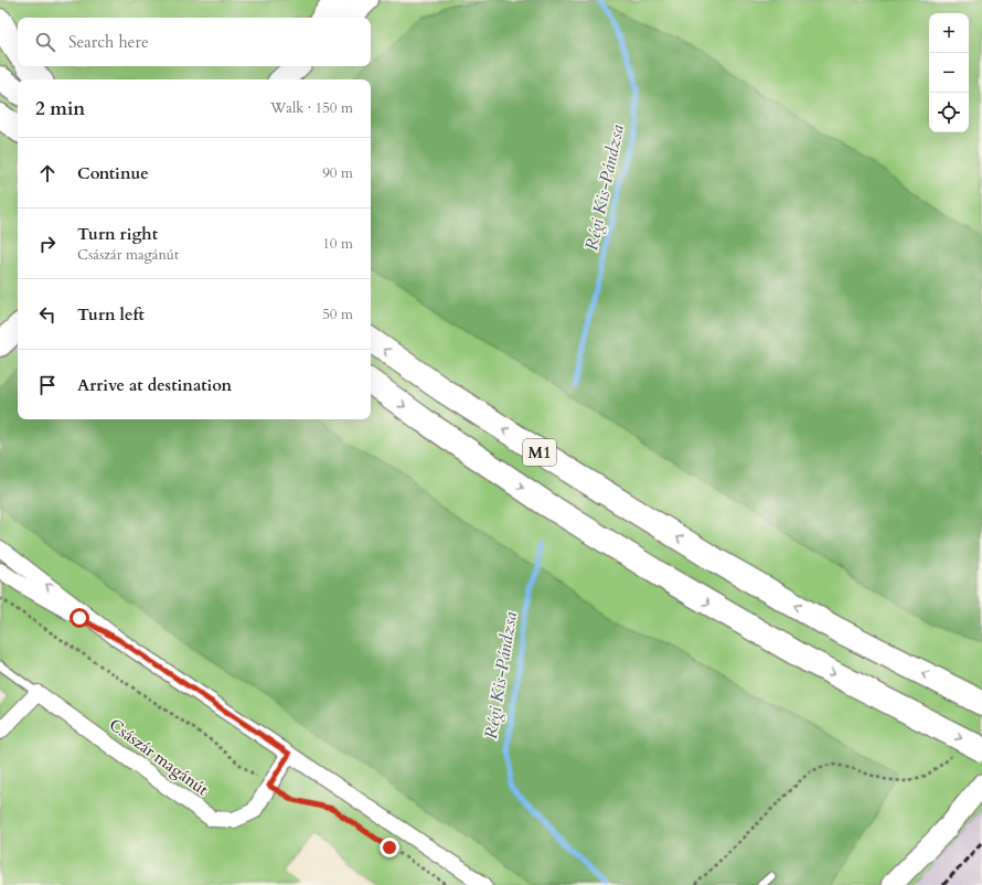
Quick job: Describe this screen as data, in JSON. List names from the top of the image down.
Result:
{
  "streets": {
    "main road": ["M1"],
    "street": ["Császár magánút"]
  },
  "water": ["Régi Kis-Pándzsa"],
  "page": {
    "map_buttons": ["+", "−"],
    "search": "Search here",
    "heading": ["2 min", "Walk · 150 m"],
    "list": [
      ["Continue", "90 m"],
      ["Turn right", "Császár magánút", "10 m"],
      ["Turn left", "50 m"],
      "Arrive at destination"
    ]
  }
}
